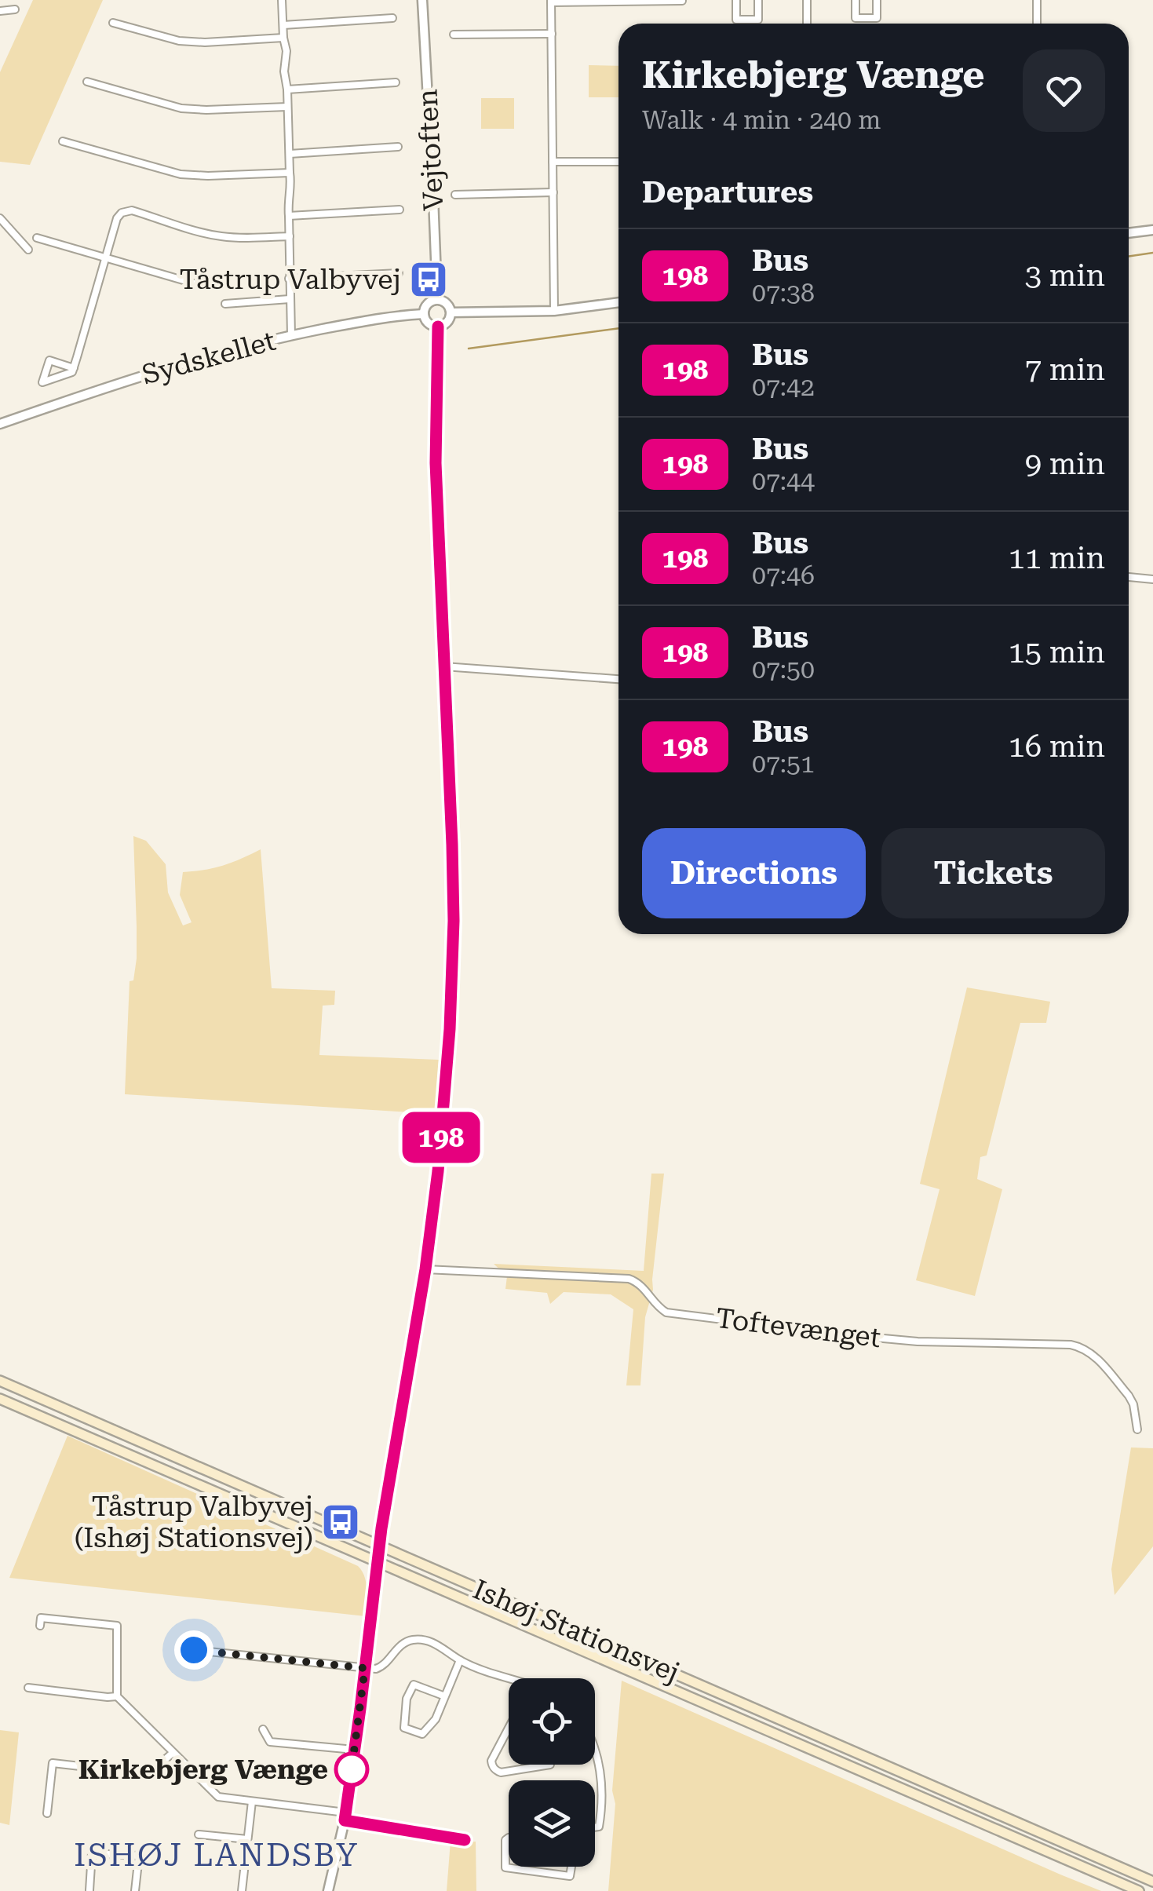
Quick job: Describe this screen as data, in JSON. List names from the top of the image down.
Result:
{
  "streets": {
    "main road": ["Ishøj Stationsvej"],
    "street": ["Vejtoften", "Sydskellet", "Toftevænget"]
  },
  "crossings": [
    ["Vejtoften", "Sydskellet"]
  ],
  "districts": ["ISHØJ LANDSBY"],
  "places": {
    "bus stop": ["Tåstrup Valbyvej", "Tåstrup Valbyvej (Ishøj Stationsvej)"],
    "other": ["Kirkebjerg Vænge"]
  },
  "lines": ["bus line 198"],
  "page": {
    "on_map": "198",
    "heading": [
      ["Kirkebjerg Vænge", "Walk · 4 min · 240 m"],
      "Departures"
    ],
    "list": [
      {
        "mark": "198",
        "name": "Bus",
        "note": "07:38",
        "value": "3 min"
      },
      {
        "mark": "198",
        "name": "Bus",
        "note": "07:42",
        "value": "7 min"
      },
      {
        "mark": "198",
        "name": "Bus",
        "note": "07:44",
        "value": "9 min"
      },
      {
        "mark": "198",
        "name": "Bus",
        "note": "07:46",
        "value": "11 min"
      },
      {
        "mark": "198",
        "name": "Bus",
        "note": "07:50",
        "value": "15 min"
      },
      {
        "mark": "198",
        "name": "Bus",
        "note": "07:51",
        "value": "16 min"
      }
    ],
    "buttons": ["Directions", "Tickets"]
  }
}
